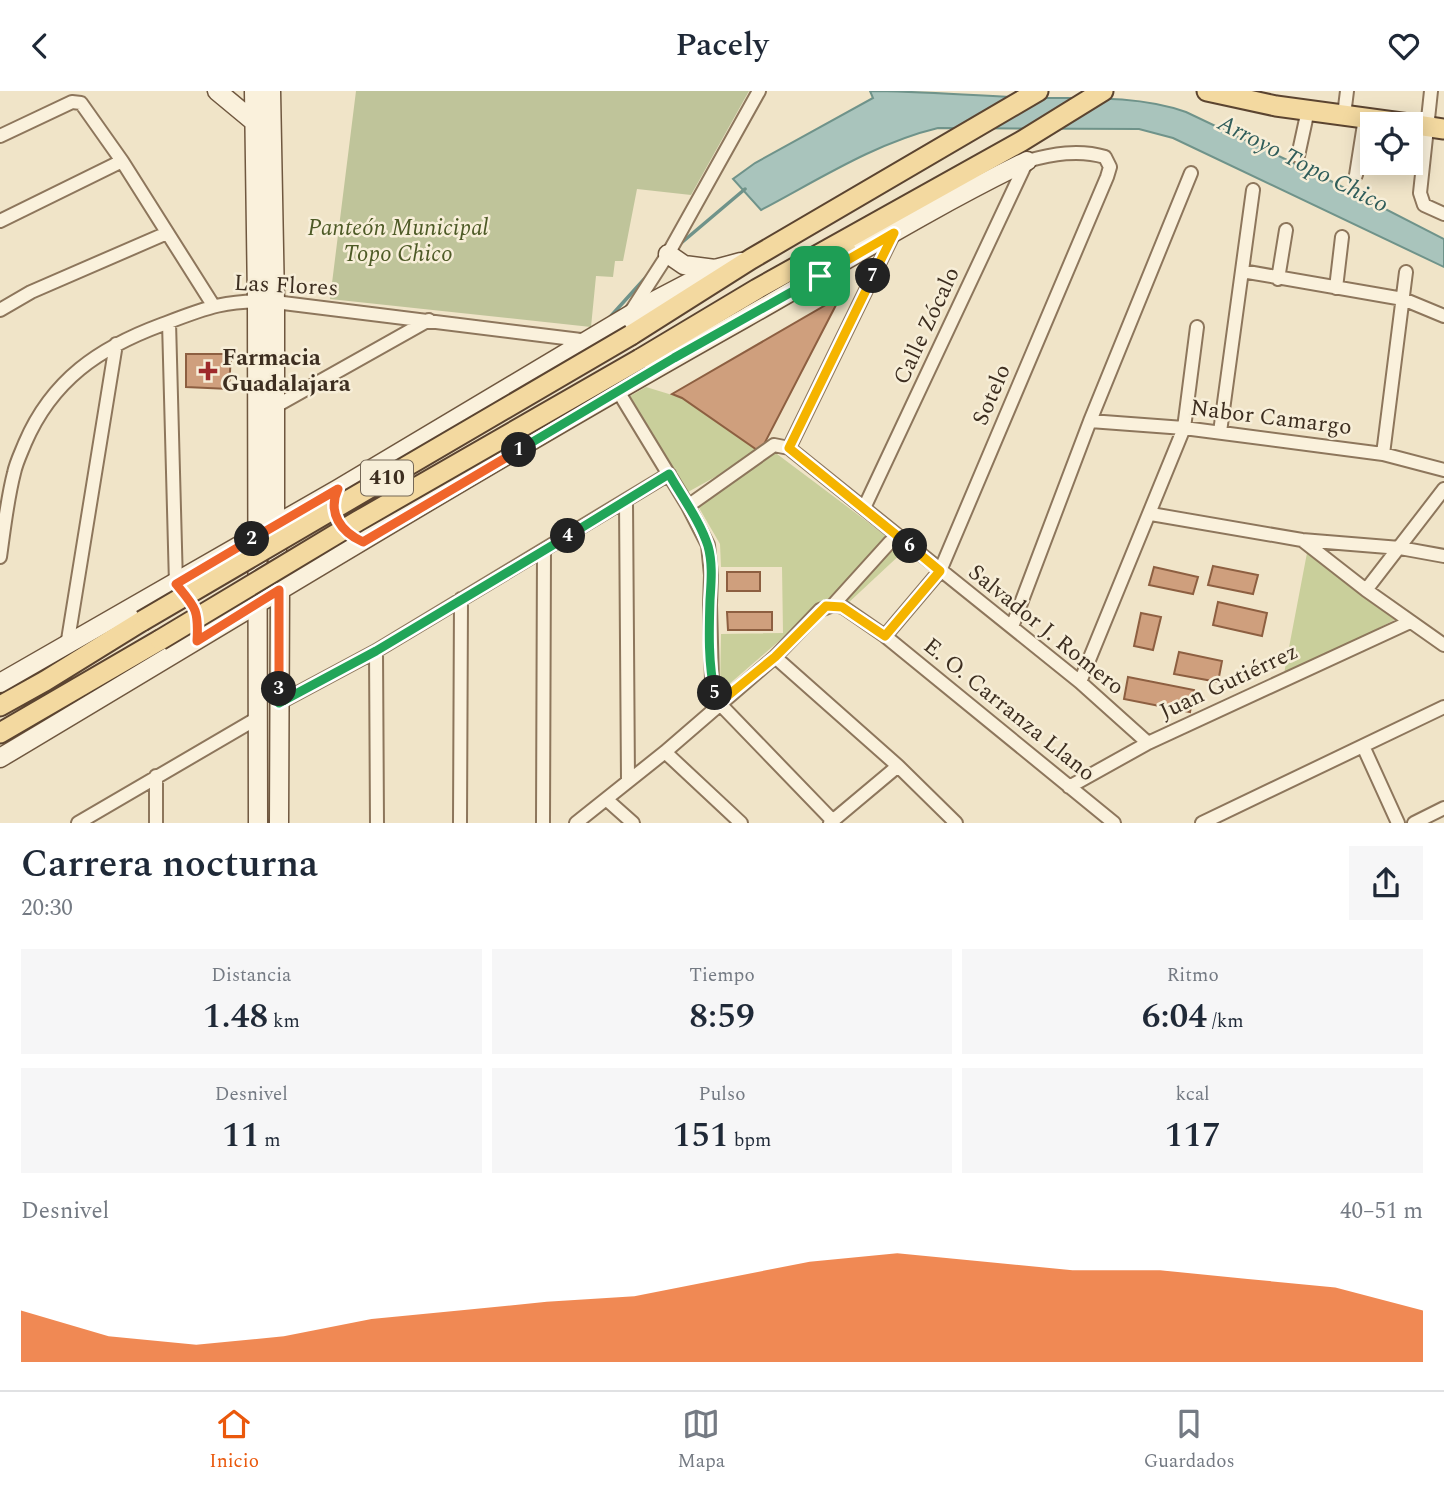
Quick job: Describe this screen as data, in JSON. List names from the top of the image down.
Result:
{
  "streets": {
    "main road": ["410"],
    "street": [
      "Las Flores",
      "Calle Zócalo",
      "Sotelo",
      "Nabor Camargo",
      "Salvador J. Romero",
      "Juan Gutiérrez",
      "E. O. Carranza Llano"
    ]
  },
  "crossings": [
    ["Calle Zócalo", "Sotelo"],
    ["Calle Zócalo", "Salvador J. Romero"],
    ["Sotelo", "Salvador J. Romero"],
    ["Sotelo", "E. O. Carranza Llano"],
    ["Salvador J. Romero", "Juan Gutiérrez"],
    ["Juan Gutiérrez", "E. O. Carranza Llano"]
  ],
  "water": ["Arroyo Topo Chico"],
  "parks": ["Panteón Municipal Topo Chico"],
  "places": {
    "health": ["Farmacia Guadalajara"]
  },
  "page": {
    "header": "Pacely",
    "pins": [
      "7",
      "1",
      "4",
      "2",
      "6",
      "3",
      "5"
    ],
    "heading": ["Carrera nocturna", "20:30"],
    "stats": [
      ["Distancia", "1.48 km"],
      ["Tiempo", "8:59"],
      ["Ritmo", "6:04 /km"],
      ["Desnivel", "11 m"],
      ["Pulso", "151 bpm"],
      ["kcal", "117"]
    ],
    "chart": ["Desnivel", "40–51 m"],
    "tabs": ["Inicio", "Mapa", "Guardados"]
  }
}
